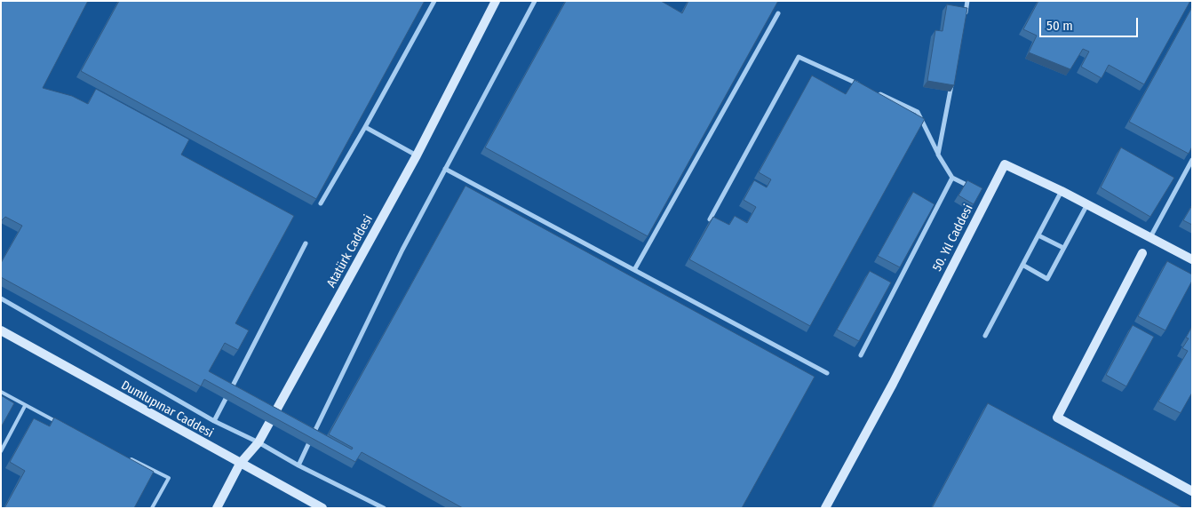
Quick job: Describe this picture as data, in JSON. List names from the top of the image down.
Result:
{
  "streets": {
    "street": ["50. Yıl Caddesi", "Atatürk Caddesi", "Dumlupınar Caddesi"]
  },
  "crossings": [
    ["Atatürk Caddesi", "Dumlupınar Caddesi"]
  ],
  "scale_bar": "50 m"
}
